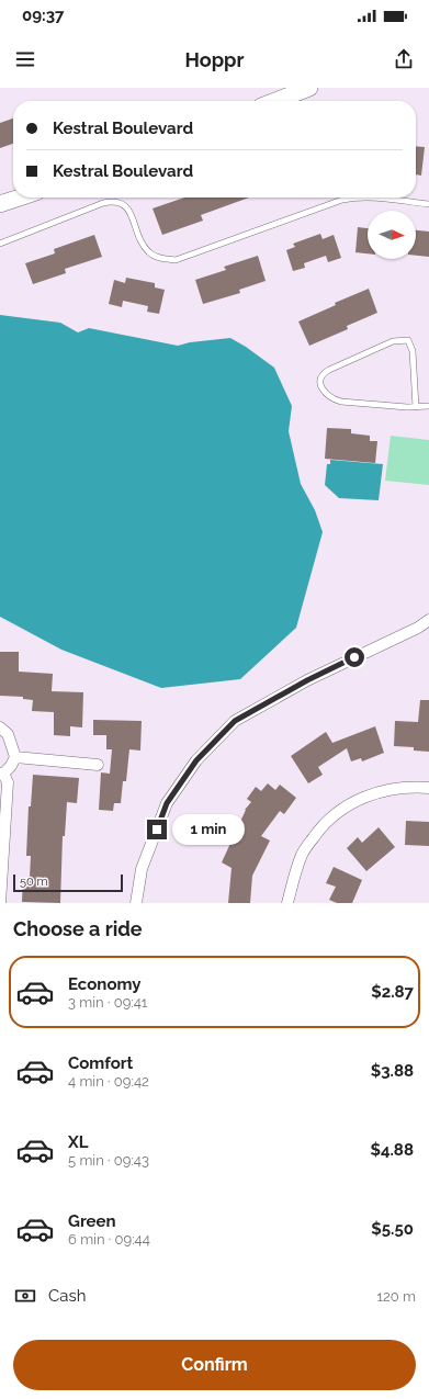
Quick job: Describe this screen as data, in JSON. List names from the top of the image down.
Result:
{
  "scale_bar": "50 m",
  "north": "right",
  "page": {
    "status": "09:37",
    "header": "Hoppr",
    "banner": ["Kestral Boulevard", "Kestral Boulevard"],
    "bubble": "1 min",
    "scale": "50 m",
    "heading": "Choose a ride",
    "list": [
      {
        "name": "Economy",
        "note": "3 min · 09:41",
        "value": "$2.87"
      },
      {
        "name": "Comfort",
        "note": "4 min · 09:42",
        "value": "$3.88"
      },
      {
        "name": "XL",
        "note": "5 min · 09:43",
        "value": "$4.88"
      },
      {
        "name": "Green",
        "note": "6 min · 09:44",
        "value": "$5.50"
      }
    ],
    "pay": ["Cash", "120 m"],
    "buttons": "Confirm"
  }
}
